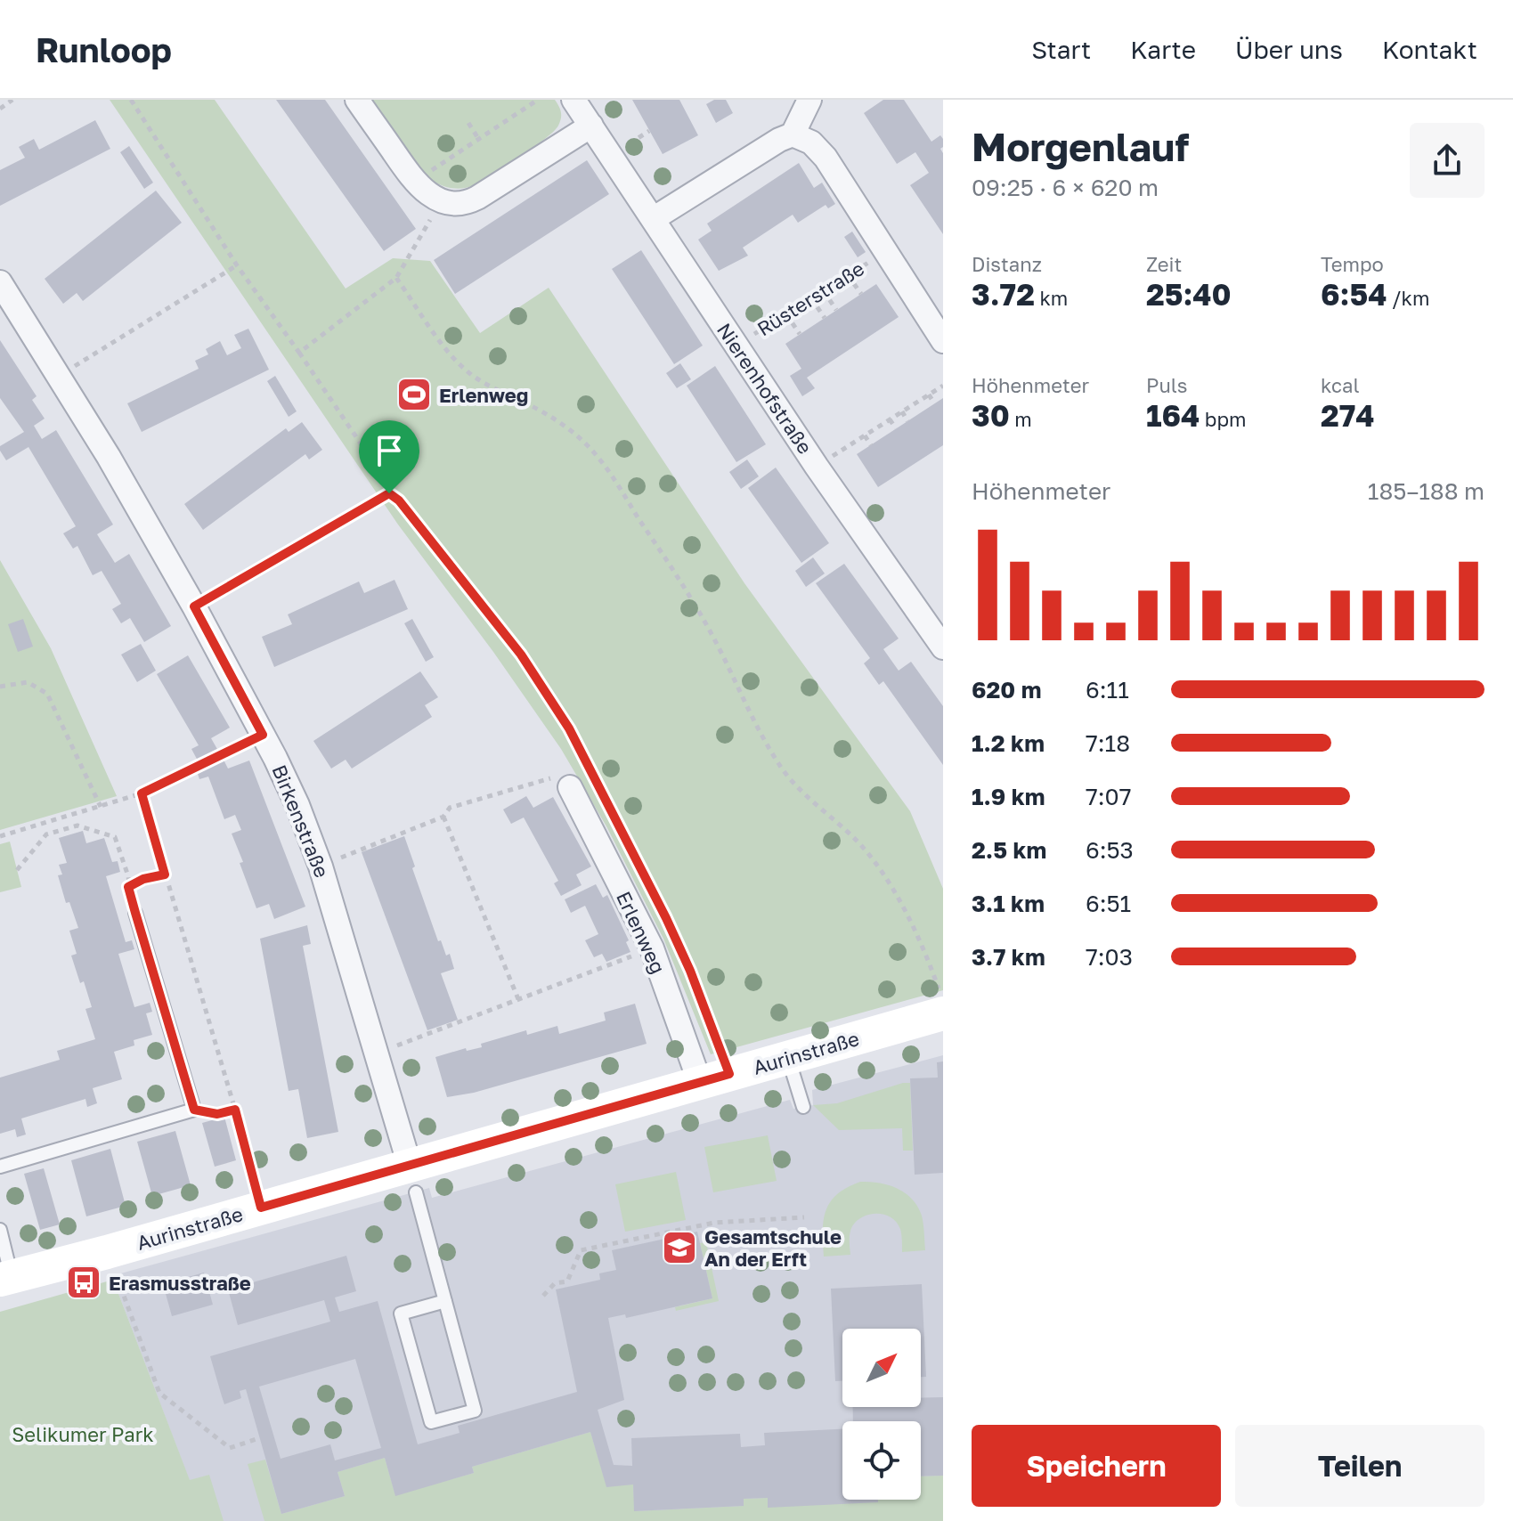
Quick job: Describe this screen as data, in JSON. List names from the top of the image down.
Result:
{
  "streets": {
    "main road": ["Aurinstraße"],
    "street": [
      "Rüsterstraße",
      "Nierenhofstraße",
      "Birkenstraße",
      "Erlenweg"
    ]
  },
  "crossings": [
    ["Rüsterstraße", "Nierenhofstraße"],
    ["Birkenstraße", "Aurinstraße"],
    ["Erlenweg", "Aurinstraße"]
  ],
  "parks": ["Selikumer Park"],
  "places": {
    "sports": ["Erlenweg"],
    "school or university": ["Gesamtschule An der Erft"],
    "bus stop": ["Erasmusstraße"]
  },
  "north": "top right",
  "page": {
    "header": "Runloop",
    "nav": [
      "Start",
      "Karte",
      "Über uns",
      "Kontakt"
    ],
    "heading": ["Morgenlauf", "09:25 · 6 × 620 m"],
    "stats": [
      ["Distanz", "3.72 km"],
      ["Zeit", "25:40"],
      ["Tempo", "6:54 /km"],
      ["Höhenmeter", "30 m"],
      ["Puls", "164 bpm"],
      ["kcal", "274"]
    ],
    "chart": ["Höhenmeter", "185–188 m"],
    "list": [
      {
        "name": "620 m",
        "note": "6:11"
      },
      {
        "name": "1.2 km",
        "note": "7:18"
      },
      {
        "name": "1.9 km",
        "note": "7:07"
      },
      {
        "name": "2.5 km",
        "note": "6:53"
      },
      {
        "name": "3.1 km",
        "note": "6:51"
      },
      {
        "name": "3.7 km",
        "note": "7:03"
      }
    ],
    "buttons": ["Speichern", "Teilen"]
  }
}
